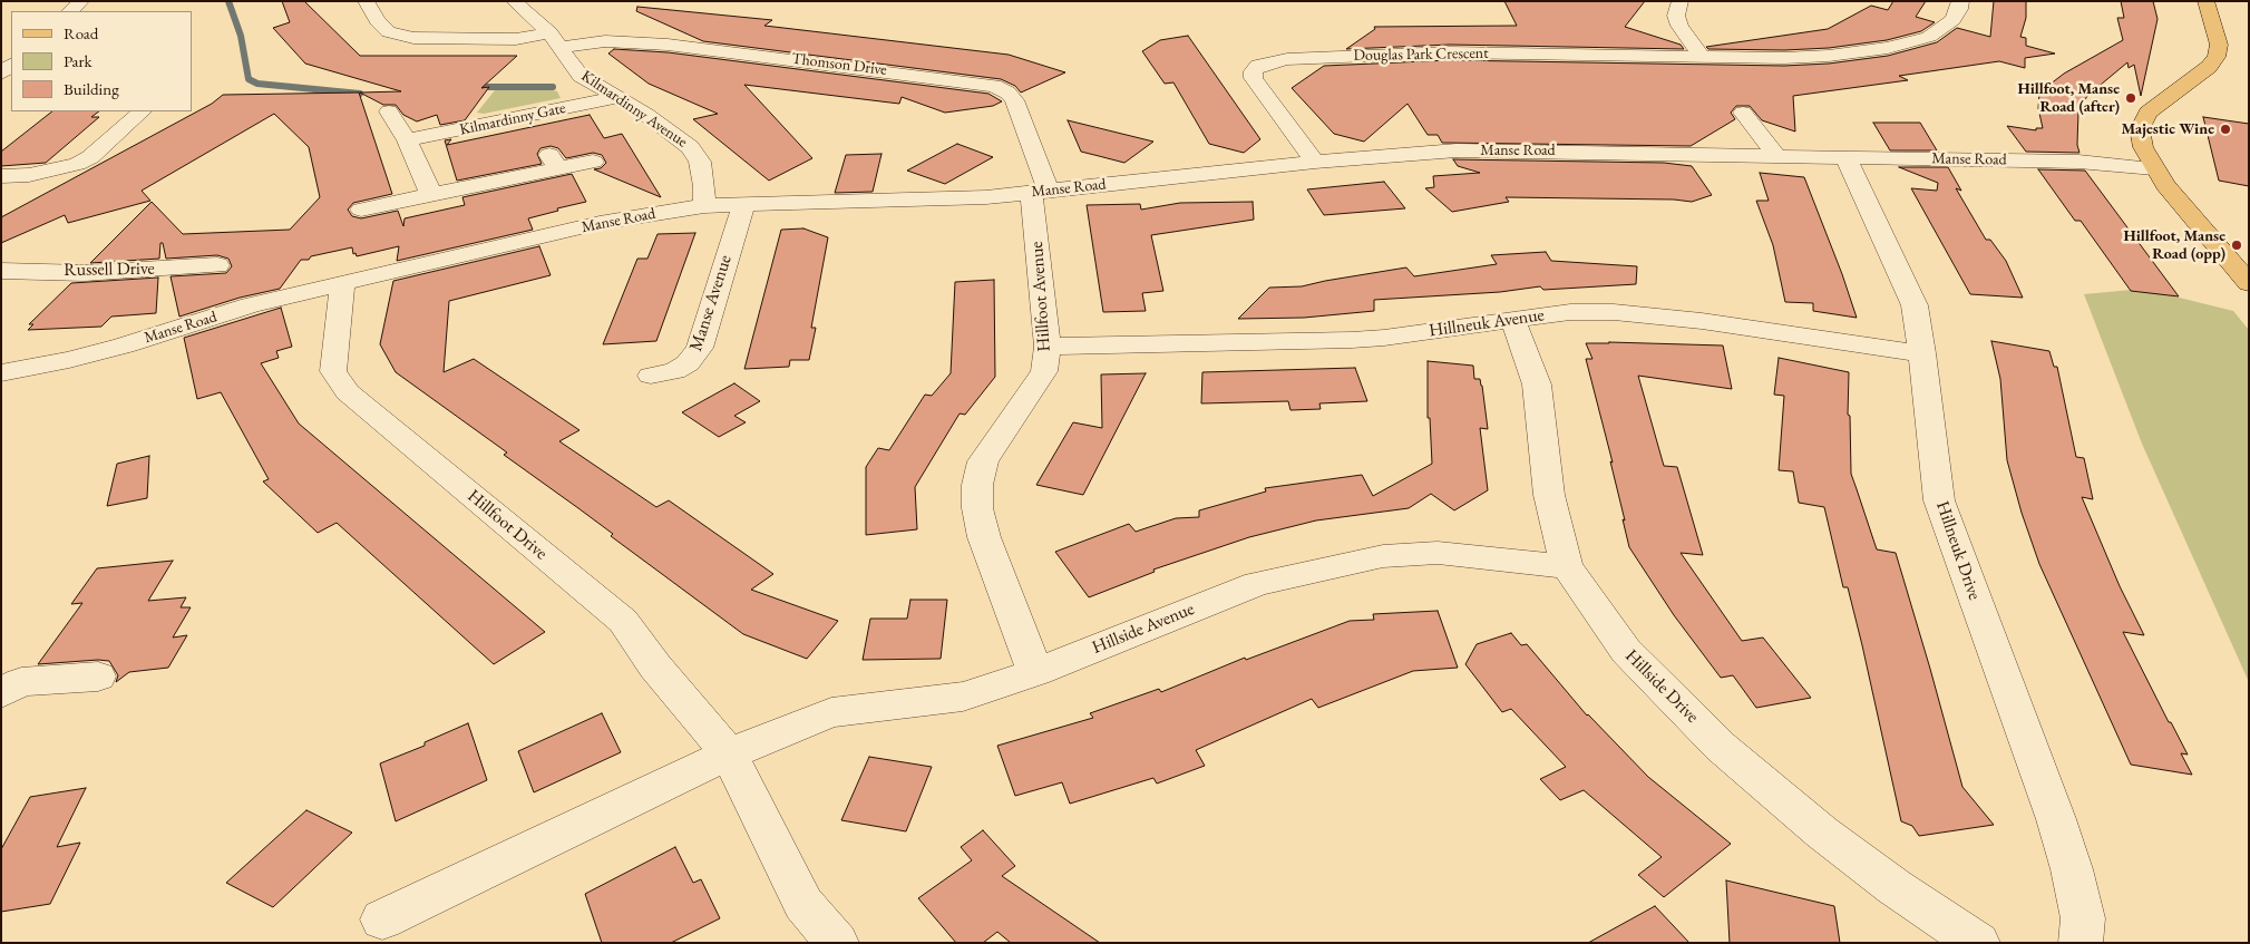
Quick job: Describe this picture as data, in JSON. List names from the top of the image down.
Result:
{
  "streets": {
    "street": [
      "Douglas Park Crescent",
      "Thomson Drive",
      "Kilmardinny Avenue",
      "Kilmardinny Gate",
      "Manse Road",
      "Russell Drive",
      "Hillfoot Avenue",
      "Manse Avenue",
      "Hillneuk Avenue",
      "Hillfoot Drive",
      "Hillneuk Drive",
      "Hillside Avenue",
      "Hillside Drive"
    ]
  },
  "crossings": [
    ["Douglas Park Crescent", "Manse Road"],
    ["Thomson Drive", "Kilmardinny Avenue"],
    ["Thomson Drive", "Manse Road"],
    ["Thomson Drive", "Hillfoot Avenue"],
    ["Kilmardinny Avenue", "Kilmardinny Gate"],
    ["Kilmardinny Avenue", "Manse Road"],
    ["Manse Road", "Hillfoot Avenue"],
    ["Manse Road", "Manse Avenue"],
    ["Manse Road", "Hillfoot Drive"],
    ["Manse Road", "Hillneuk Drive"],
    ["Hillfoot Avenue", "Hillneuk Avenue"],
    ["Hillfoot Avenue", "Hillside Avenue"],
    ["Hillneuk Avenue", "Hillneuk Drive"],
    ["Hillneuk Avenue", "Hillside Drive"],
    ["Hillfoot Drive", "Hillside Avenue"],
    ["Hillside Avenue", "Hillside Drive"]
  ],
  "places": ["Hillfoot, Manse Road (after)", "Majestic Wine", "Hillfoot, Manse Road (opp)"],
  "legend": ["Road", "Park", "Building"]
}
